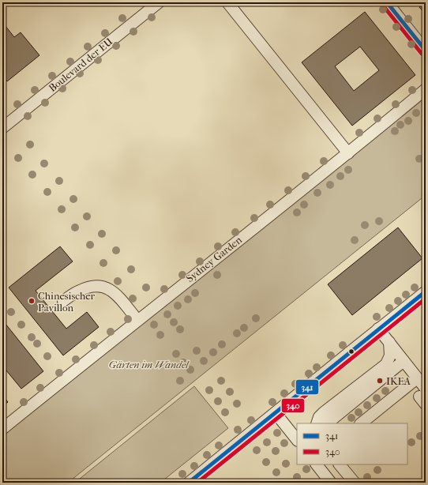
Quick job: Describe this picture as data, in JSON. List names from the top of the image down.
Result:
{
  "streets": {
    "street": ["Boulevard der EU", "Sydney Garden"]
  },
  "parks": ["Gärten im Wandel"],
  "places": ["Chinesischer Pavillon", "IKEA"],
  "lines": ["transit line 341", "transit line 340"],
  "legend": ["341", "340"]
}
